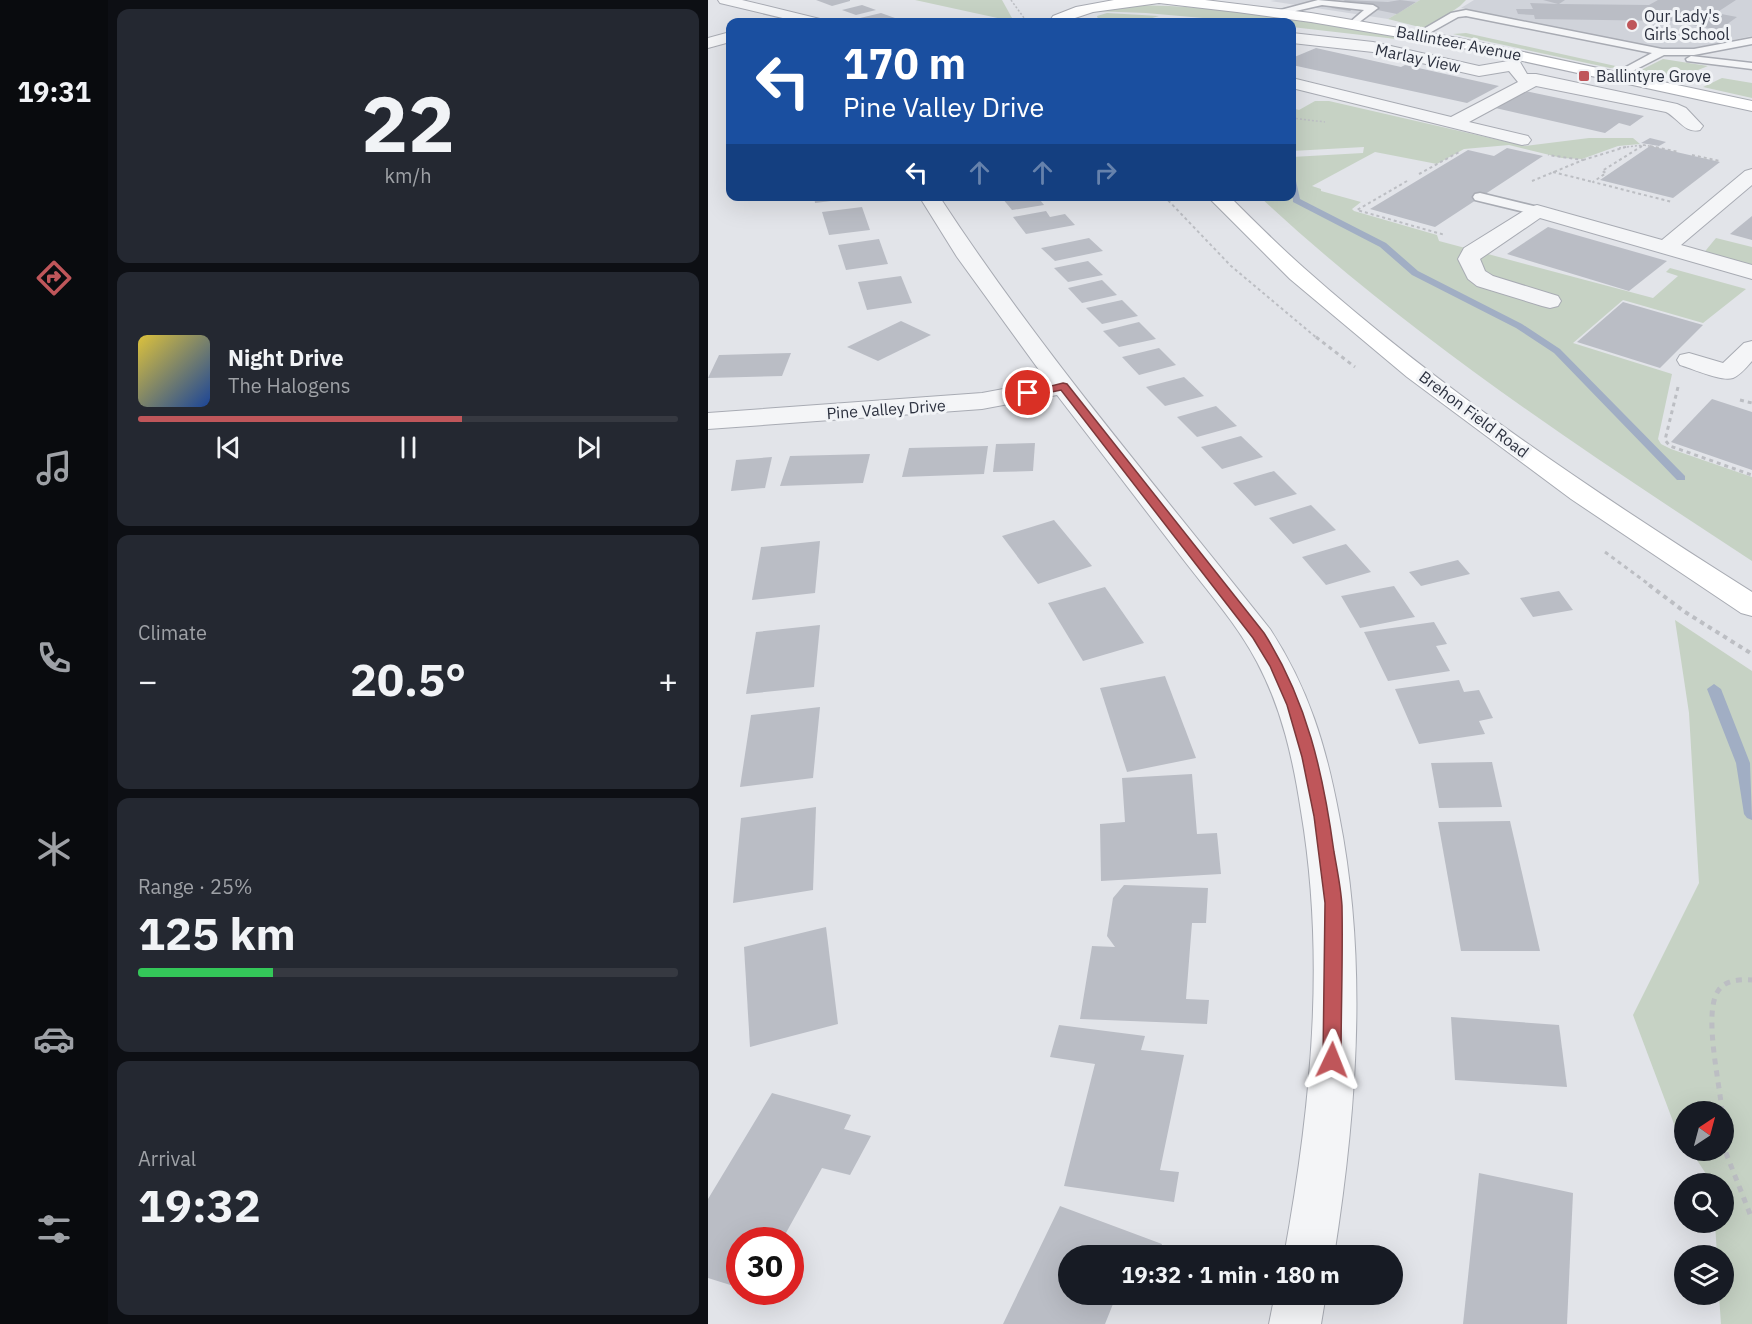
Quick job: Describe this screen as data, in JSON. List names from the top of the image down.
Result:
{
  "streets": {
    "main road": ["Ballinteer Avenue", "Brehon Field Road"],
    "street": ["Marlay View", "Pine Valley Drive"]
  },
  "crossings": [
    ["Ballinteer Avenue", "Marlay View"]
  ],
  "places": {
    "other": ["Our Lady's Girls School"],
    "transit": ["Ballintyre Grove"]
  },
  "north": "top right",
  "page": {
    "tabs": "19:31",
    "tile": [
      ["22", "km/h"],
      "Climate",
      ["Range · 25%", "125 km"],
      ["Arrival", "19:32"]
    ],
    "turn": ["170 m", "Pine Valley Drive"],
    "song": ["Night Drive", "The Halogens"],
    "heat": ["−", "20.5°", "+"],
    "limit": "30",
    "trip": "19:32 · 1 min · 180 m"
  }
}
